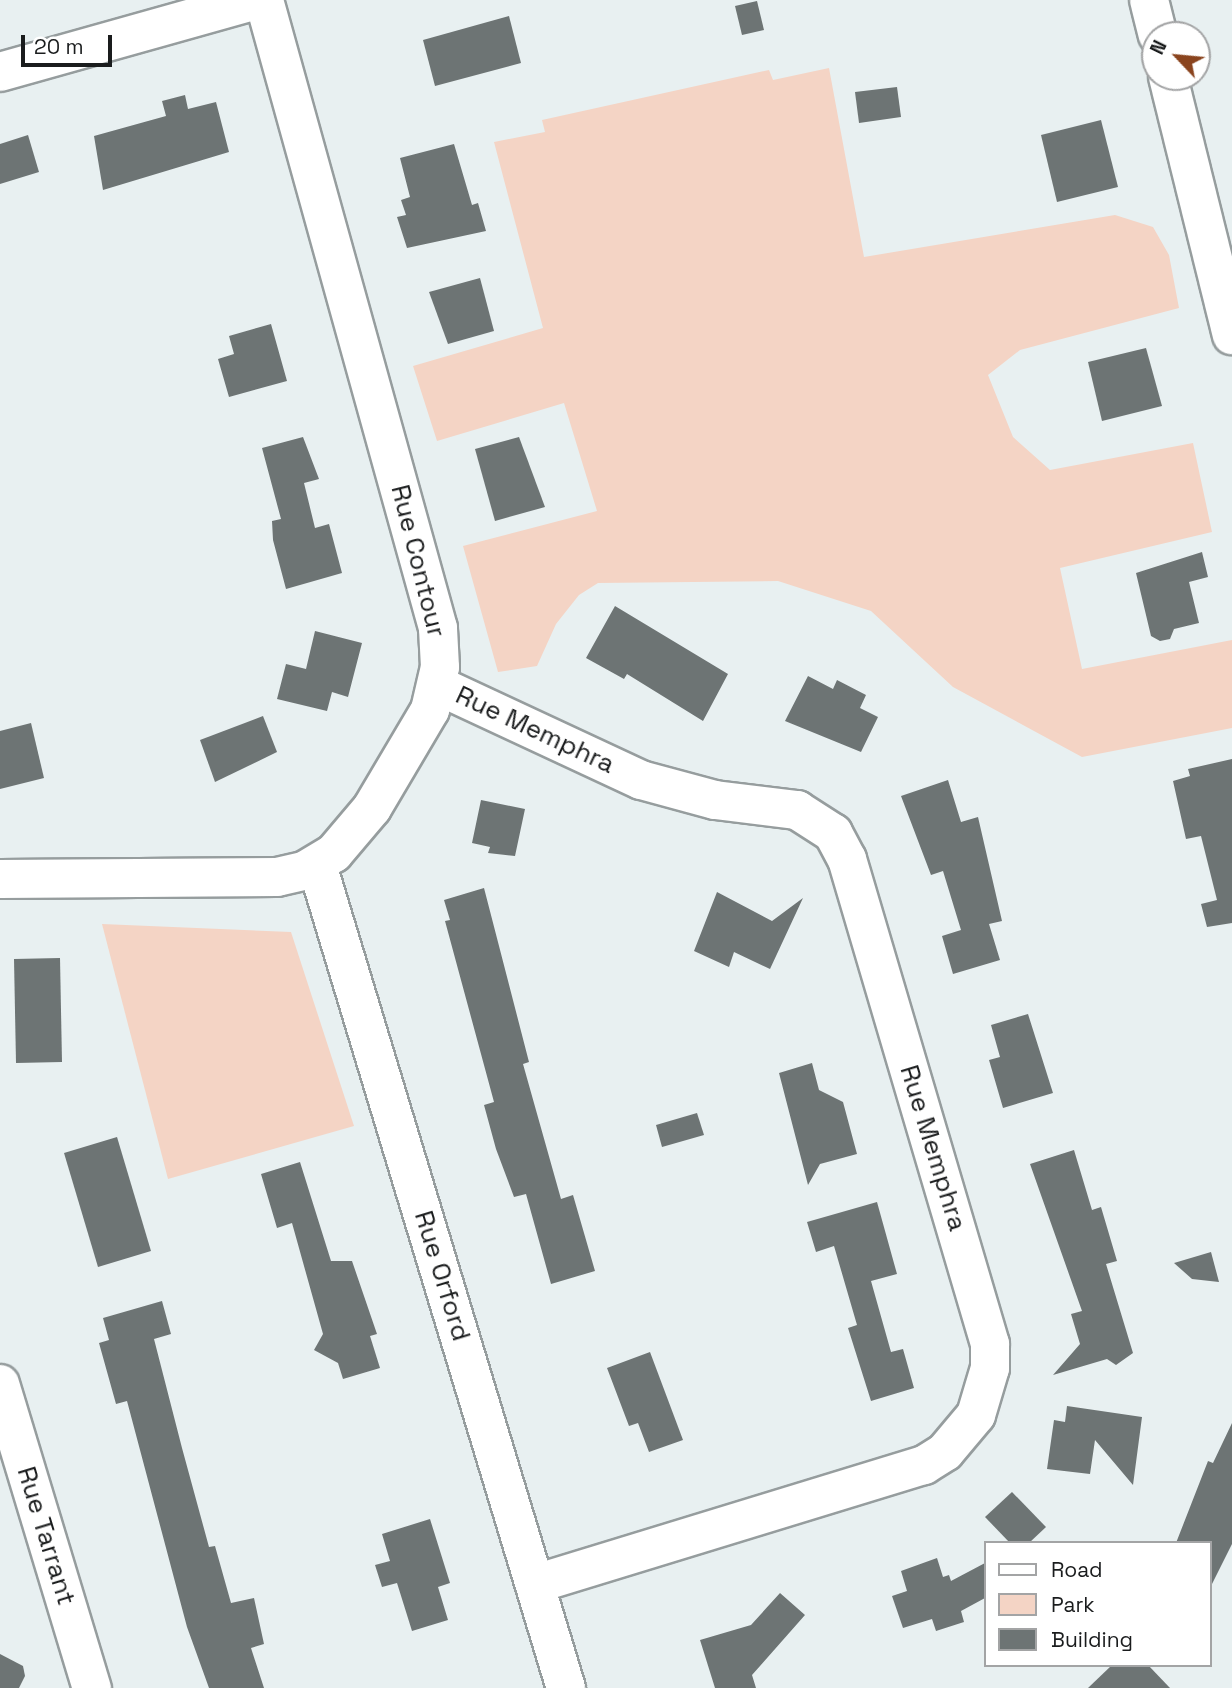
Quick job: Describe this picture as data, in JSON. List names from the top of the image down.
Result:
{
  "streets": {
    "street": [
      "Rue Contour",
      "Rue Memphra",
      "Rue Orford",
      "Rue Tarrant"
    ]
  },
  "crossings": [
    ["Rue Contour", "Rue Memphra"],
    ["Rue Contour", "Rue Orford"],
    ["Rue Memphra", "Rue Orford"]
  ],
  "legend": ["Road", "Park", "Building"],
  "scale_bar": "20 m",
  "north": "top left"
}
